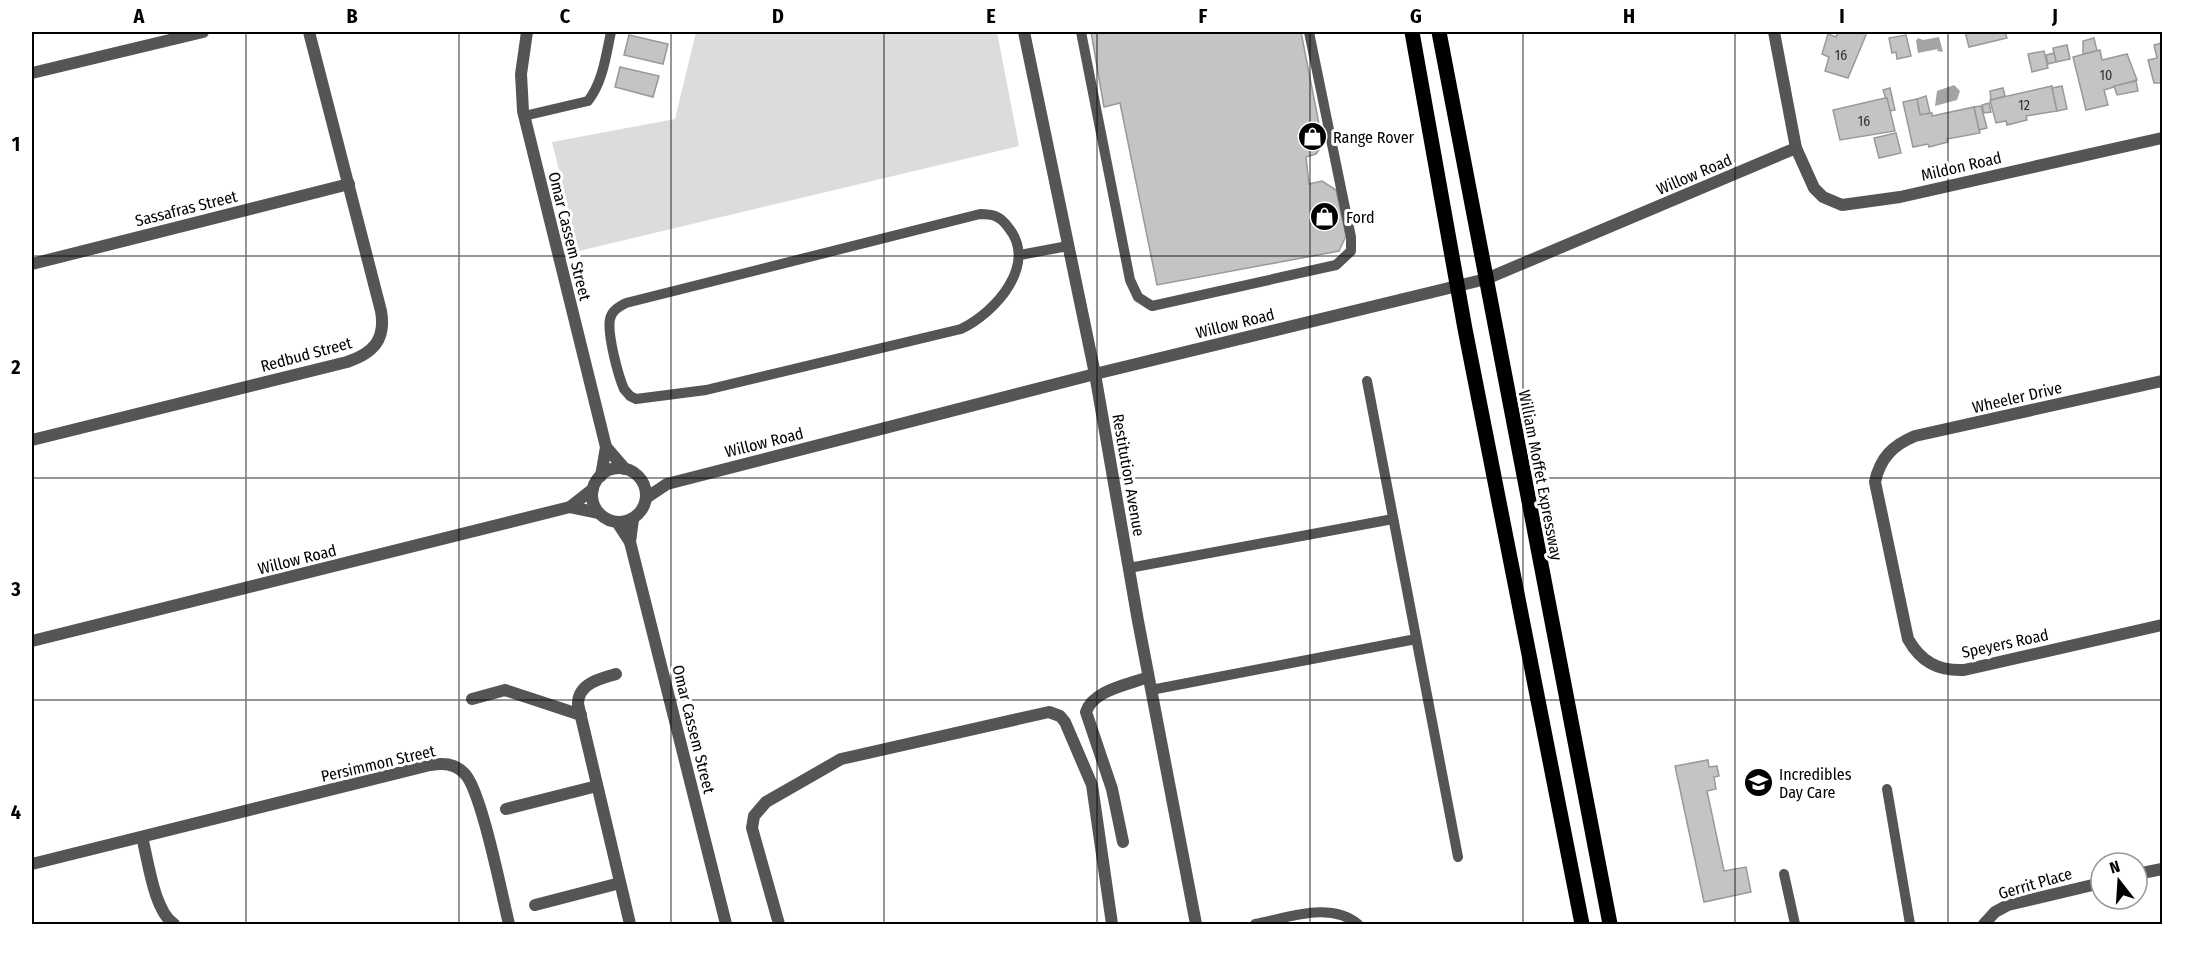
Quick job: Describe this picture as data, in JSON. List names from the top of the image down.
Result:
{
  "streets": {
    "main road": ["William Moffet Expressway"],
    "street": [
      "Mildon Road",
      "Willow Road",
      "Sassafras Street",
      "Omar Cassem Street",
      "Redbud Street",
      "Wheeler Drive",
      "Restitution Avenue",
      "Speyers Road",
      "Persimmon Street",
      "Gerrit Place"
    ]
  },
  "crossings": [
    ["Mildon Road", "Willow Road"],
    ["Willow Road", "Omar Cassem Street"],
    ["Willow Road", "Restitution Avenue"],
    ["Willow Road", "William Moffet Expressway"],
    ["Sassafras Street", "Redbud Street"],
    ["Wheeler Drive", "Speyers Road"]
  ],
  "places": {
    "shop": ["Range Rover", "Ford"],
    "school or university": ["Incredibles Day Care"]
  },
  "house_numbers": [
    "16",
    "10",
    "12",
    "16"
  ],
  "north": "top",
  "grid": {
    "columns": [
      "A",
      "B",
      "C",
      "D",
      "E",
      "F",
      "G",
      "H",
      "I",
      "J"
    ],
    "rows": [
      "1",
      "2",
      "3",
      "4"
    ]
  }
}
